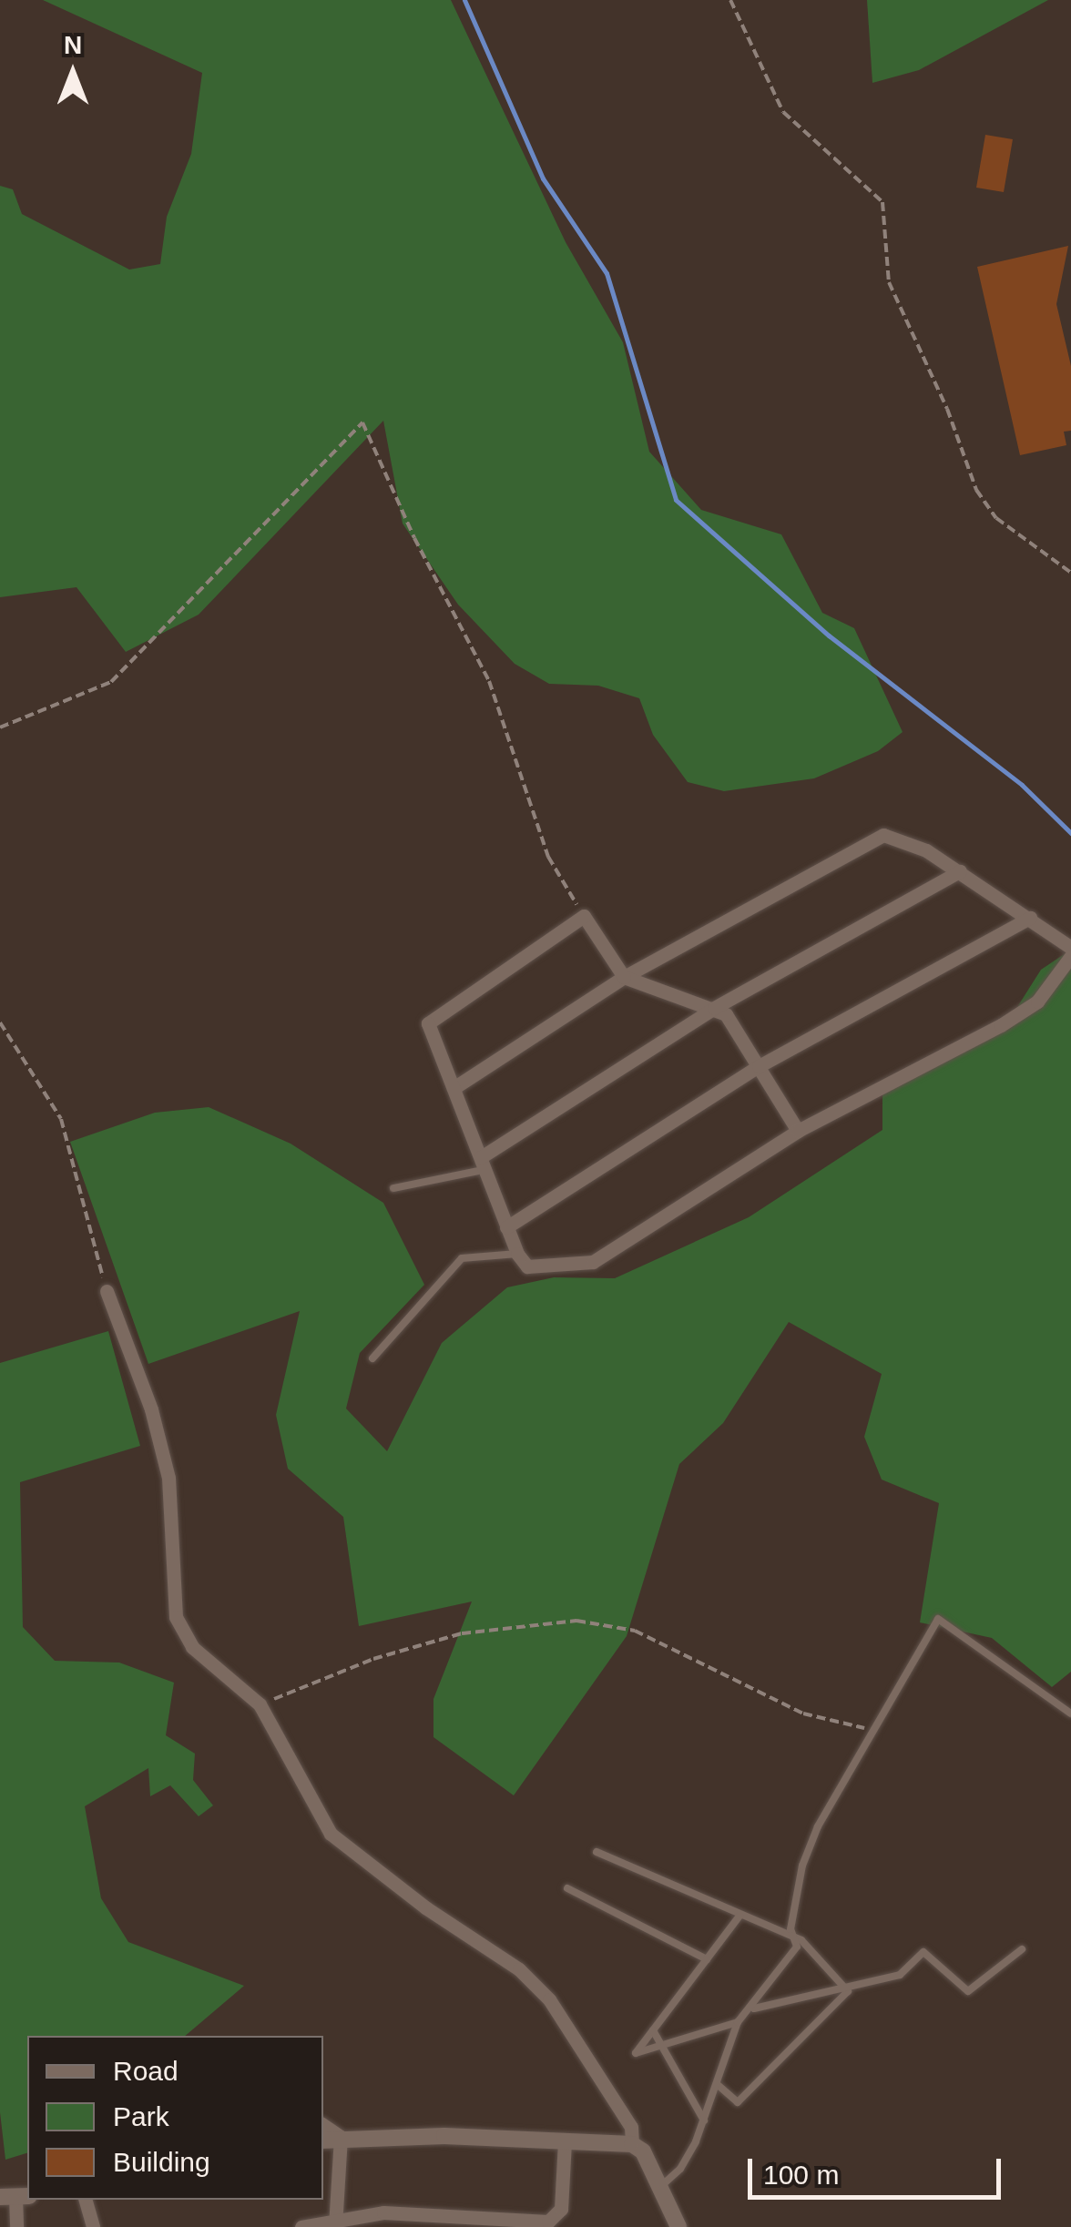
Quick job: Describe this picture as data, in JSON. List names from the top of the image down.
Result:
{
  "legend": ["Road", "Park", "Building"],
  "scale_bar": "100 m",
  "north": "top"
}
